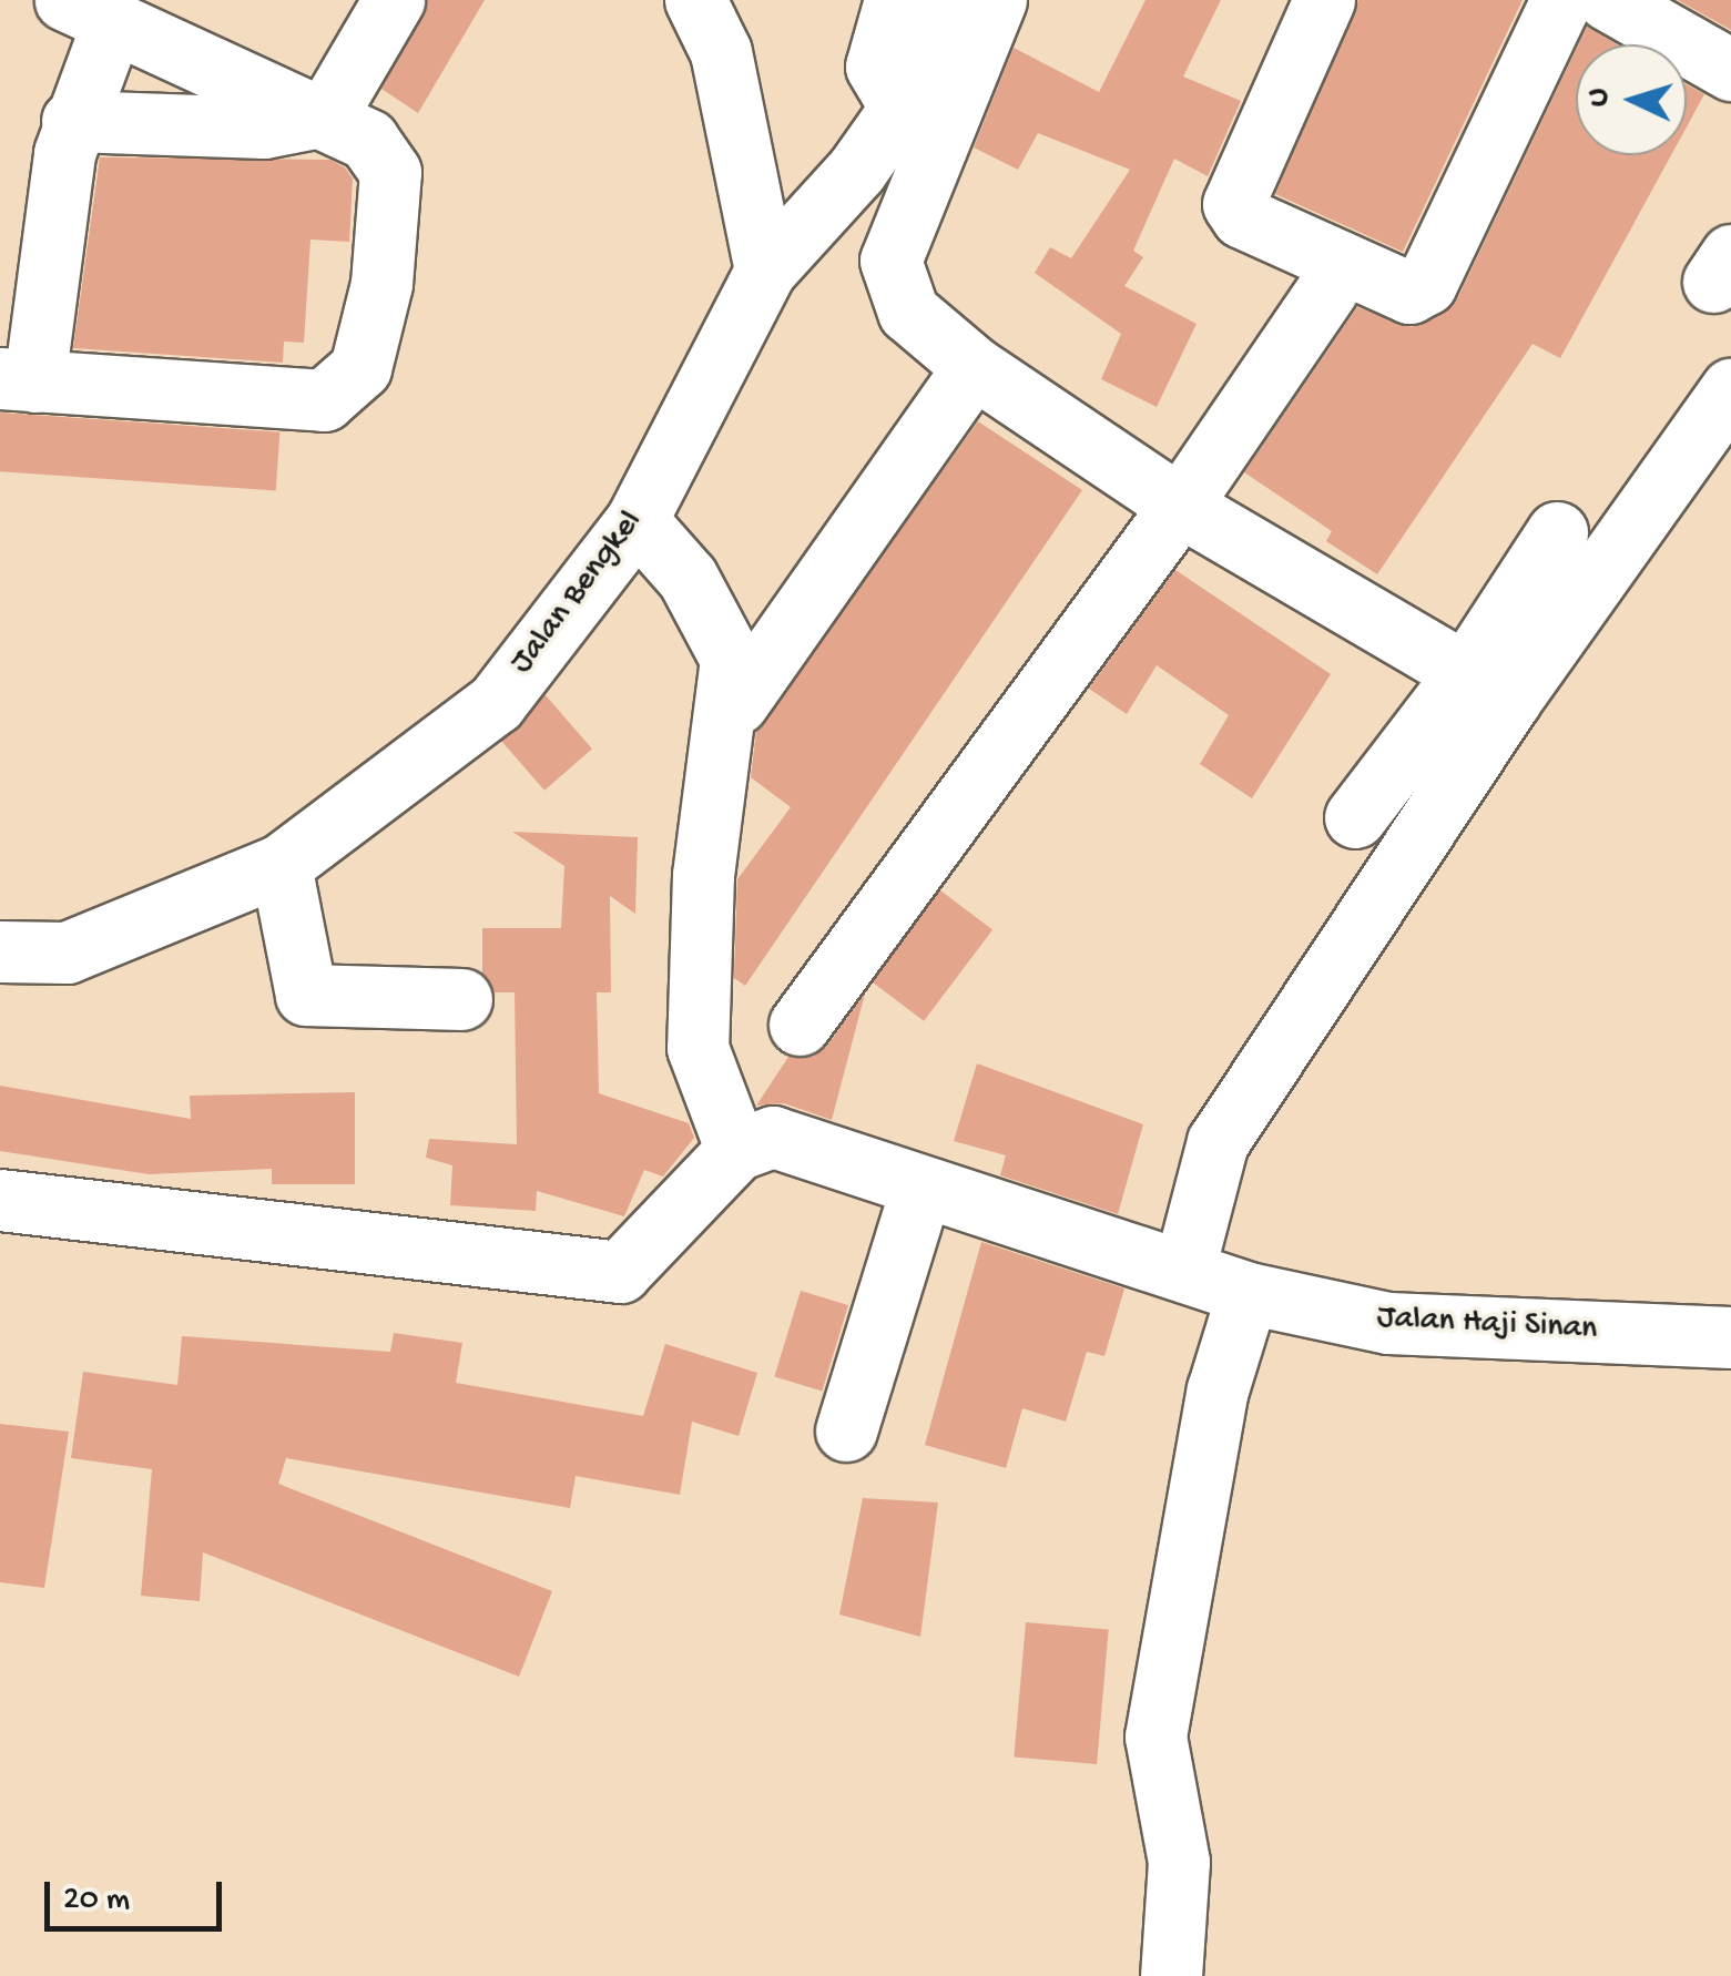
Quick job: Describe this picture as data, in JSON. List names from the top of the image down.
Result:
{
  "streets": {
    "street": ["Jalan Bengkel", "Jalan Haji Sinan"]
  },
  "scale_bar": "20 m",
  "north": "left"
}
